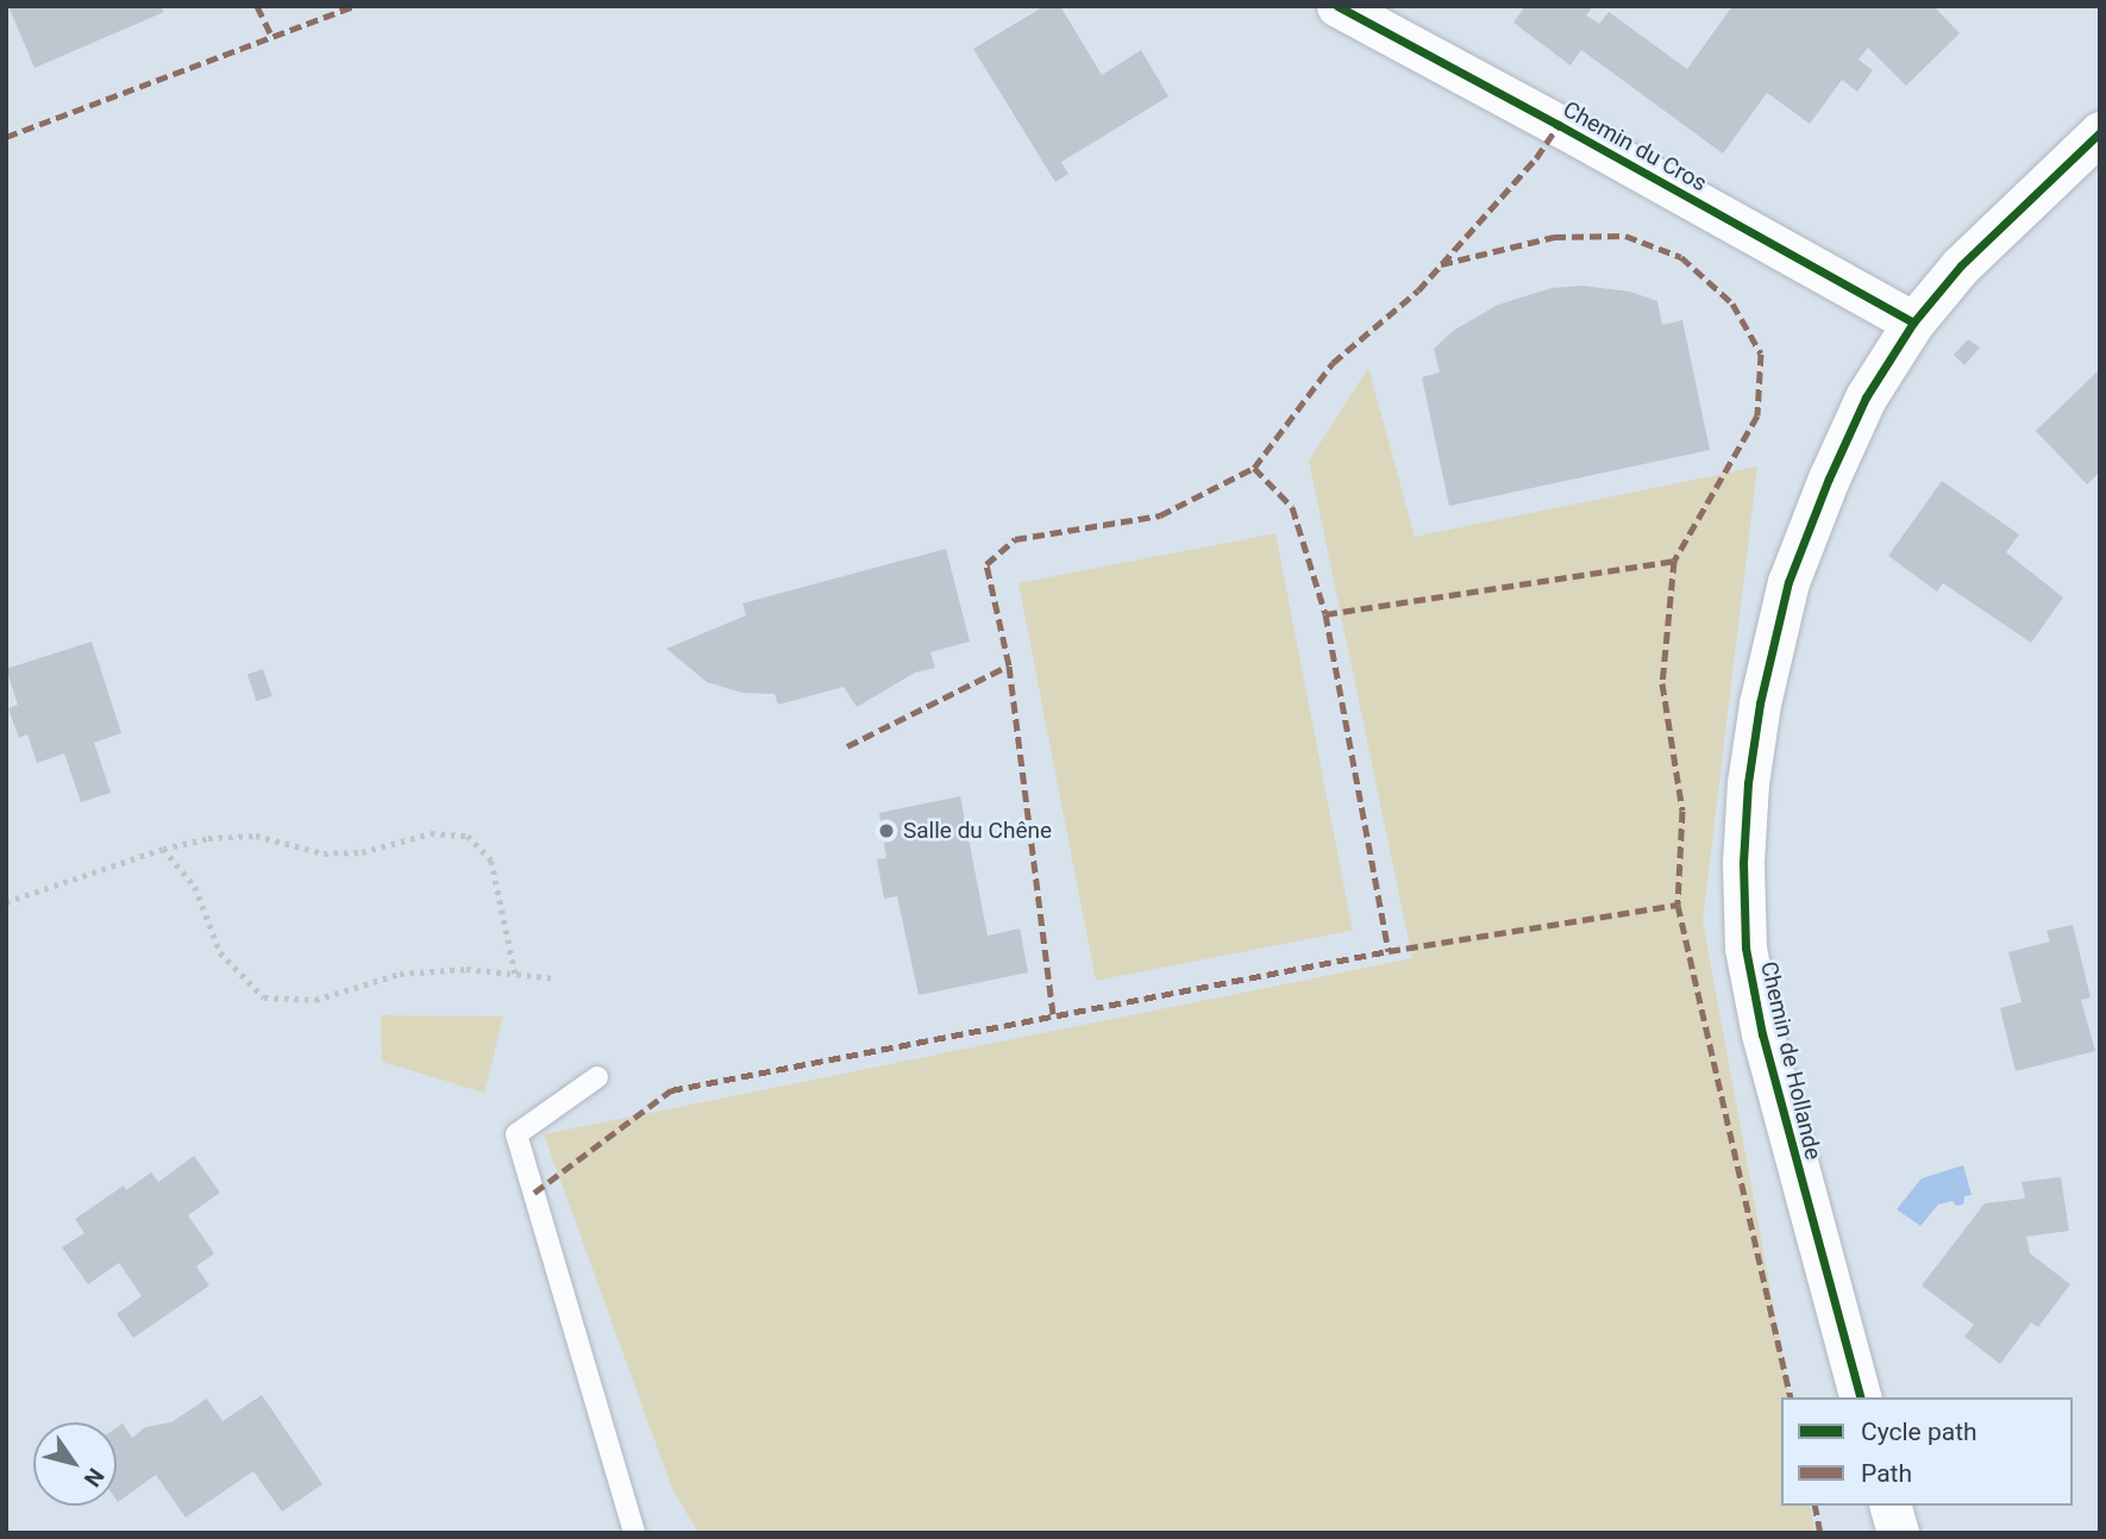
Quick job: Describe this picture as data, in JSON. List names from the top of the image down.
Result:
{
  "streets": {
    "street": ["Chemin du Cros", "Chemin de Hollande"]
  },
  "crossings": [
    ["Chemin du Cros", "Chemin de Hollande"]
  ],
  "places": ["Salle du Chêne"],
  "legend": ["Cycle path", "Path"],
  "north": "bottom right"
}
